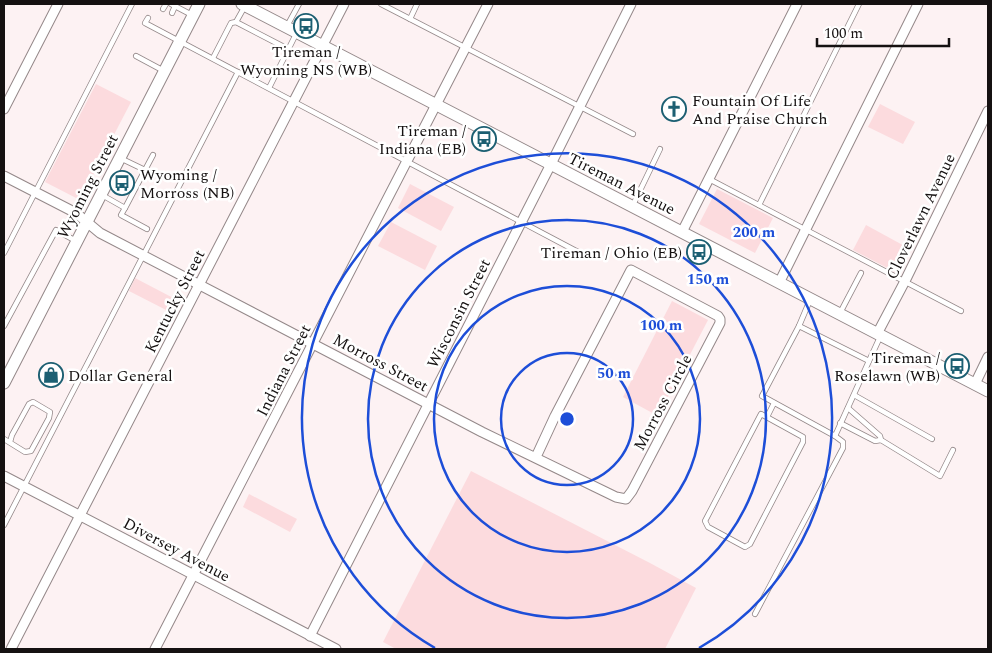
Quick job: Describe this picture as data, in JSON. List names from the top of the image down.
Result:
{
  "streets": {
    "street": [
      "Tireman Avenue",
      "Wyoming Street",
      "Cloverlawn Avenue",
      "Kentucky Street",
      "Wisconsin Street",
      "Morross Street",
      "Indiana Street",
      "Morross Circle",
      "Diversey Avenue"
    ]
  },
  "crossings": [
    ["Tireman Avenue", "Cloverlawn Avenue"],
    ["Tireman Avenue", "Kentucky Street"],
    ["Tireman Avenue", "Wisconsin Street"],
    ["Tireman Avenue", "Indiana Street"],
    ["Wyoming Street", "Morross Street"],
    ["Kentucky Street", "Morross Street"],
    ["Kentucky Street", "Diversey Avenue"],
    ["Wisconsin Street", "Morross Street"],
    ["Wisconsin Street", "Diversey Avenue"],
    ["Morross Street", "Indiana Street"],
    ["Morross Street", "Morross Circle"],
    ["Indiana Street", "Diversey Avenue"]
  ],
  "places": {
    "bus stop": [
      "Tireman / Wyoming NS (WB)",
      "Tireman / Indiana (EB)",
      "Wyoming / Morross (NB)",
      "Tireman / Ohio (EB)",
      "Tireman / Roselawn (WB)"
    ],
    "church": ["Fountain Of Life And Praise Church"],
    "shop": ["Dollar General"]
  },
  "scale_bar": "100 m",
  "rings": [
    "200 m",
    "150 m",
    "100 m",
    "50 m"
  ]
}
